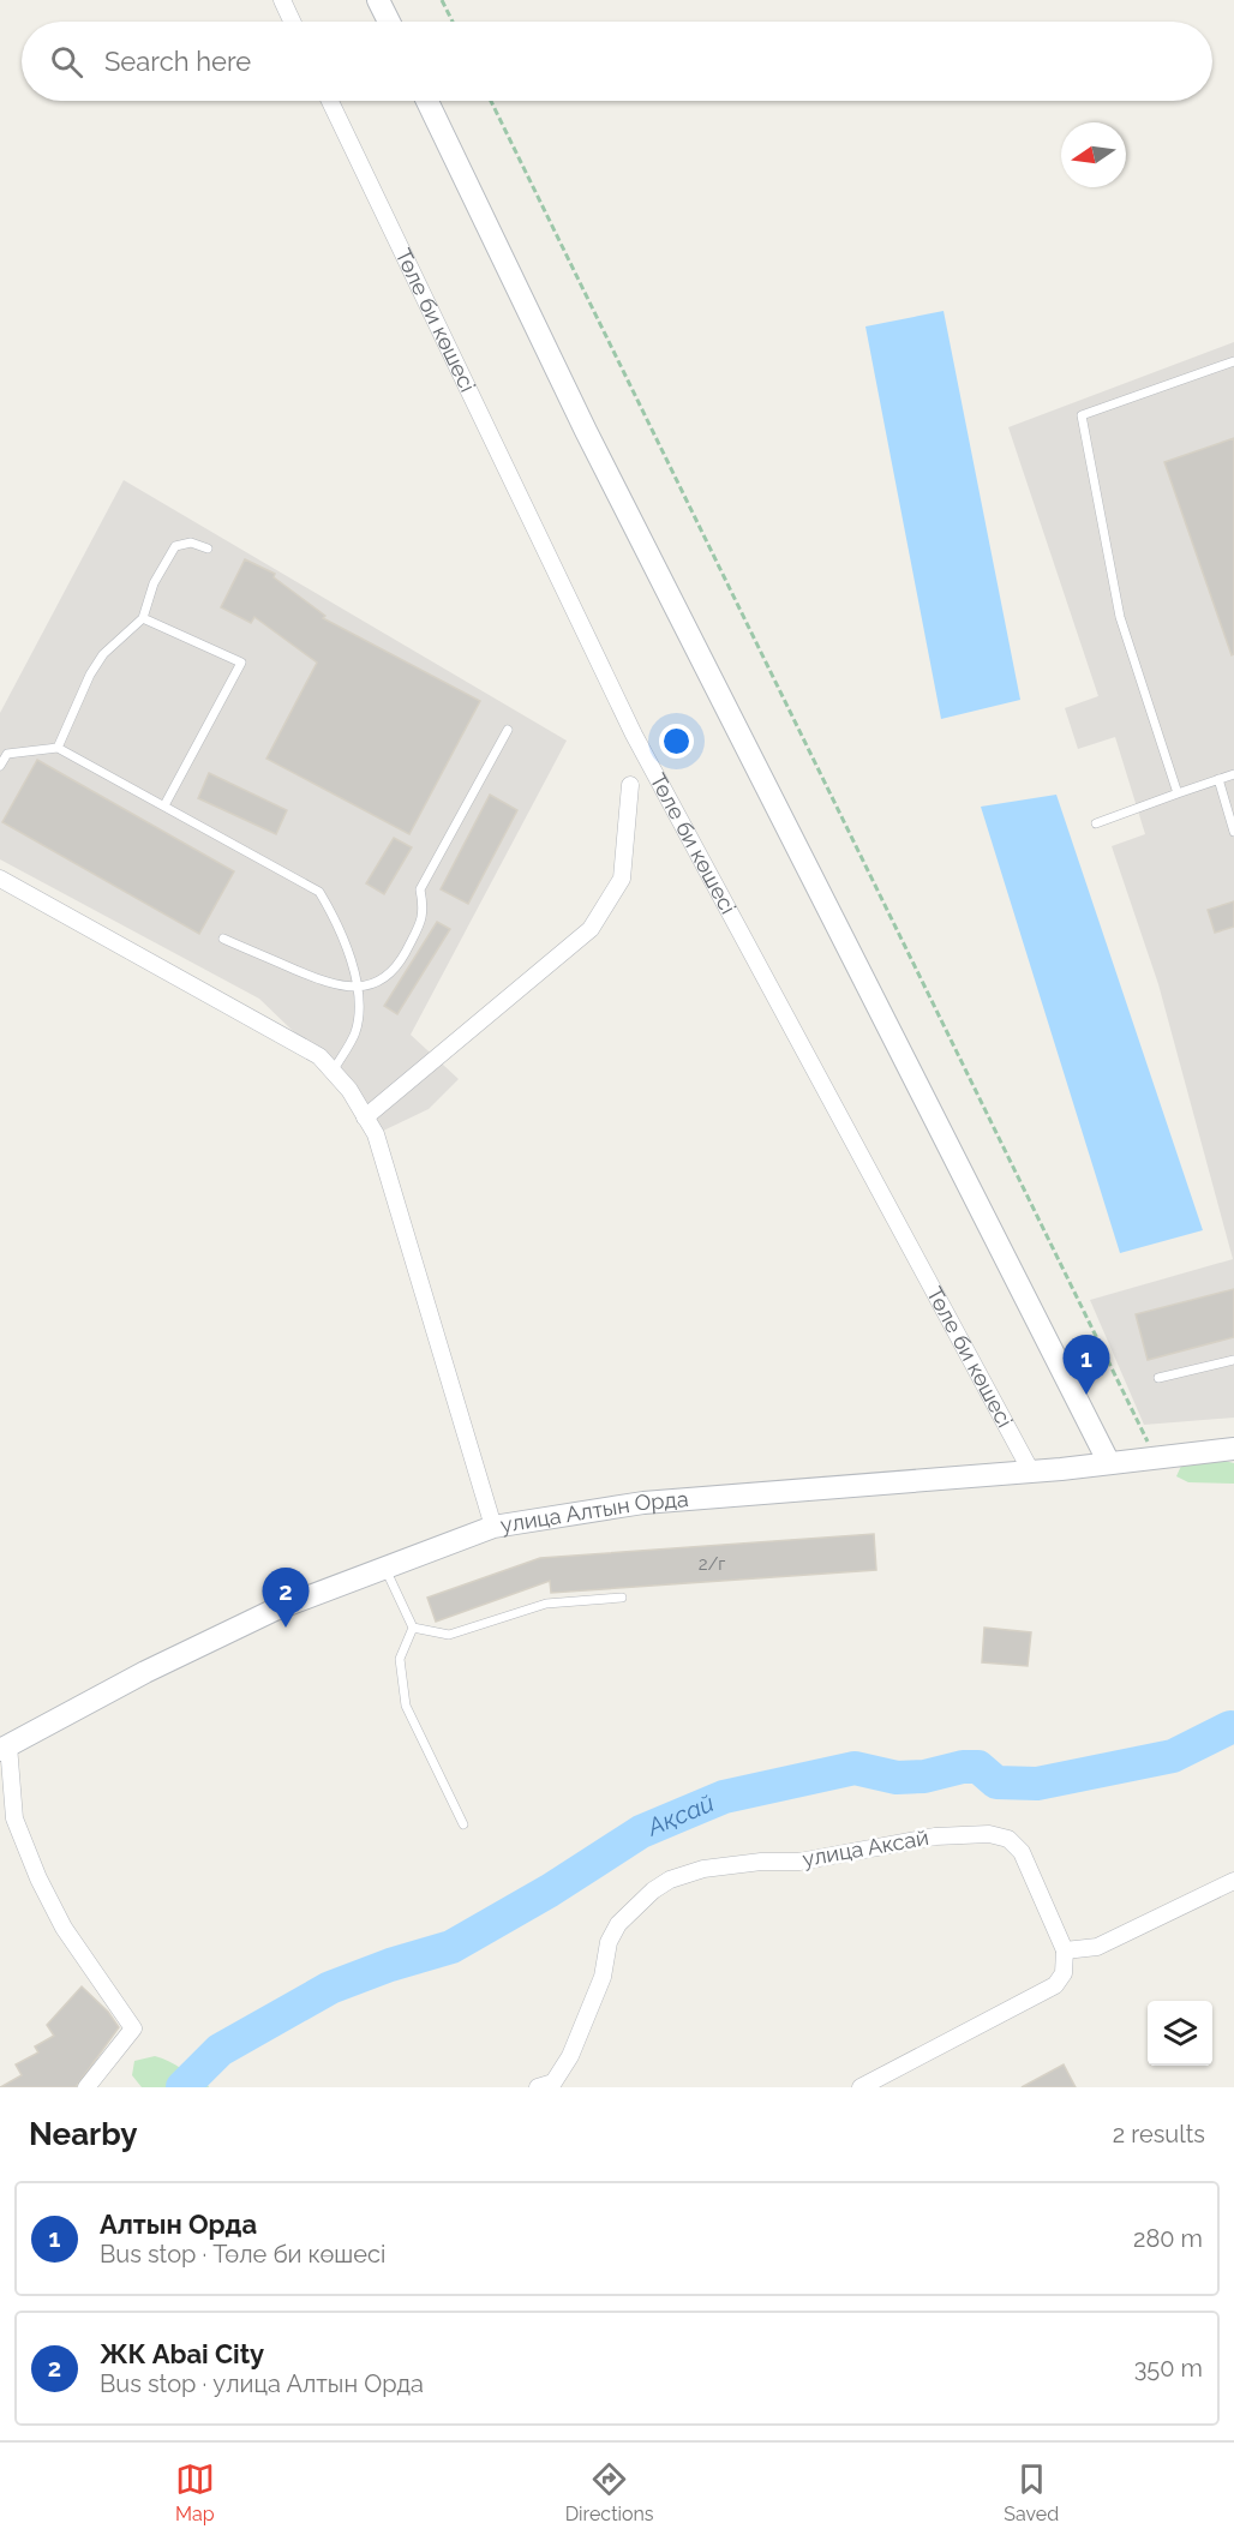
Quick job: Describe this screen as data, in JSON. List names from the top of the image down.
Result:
{
  "streets": {
    "main road": ["улица Алтын Орда"],
    "street": ["Төле би көшесі", "улица Аксай"]
  },
  "crossings": [
    ["Төле би көшесі", "улица Алтын Орда"]
  ],
  "water": ["Ақсай"],
  "house_numbers": ["2/г"],
  "north": "left",
  "page": {
    "search": "Search here",
    "pins": ["1", "2"],
    "heading": ["Nearby", "2 results"],
    "list": [
      {
        "mark": "1",
        "name": "Алтын Орда",
        "note": "Bus stop · Төле би көшесі",
        "value": "280 m"
      },
      {
        "mark": "2",
        "name": "ЖК Abai City",
        "note": "Bus stop · улица Алтын Орда",
        "value": "350 m"
      }
    ],
    "nav": ["Map", "Directions", "Saved"]
  }
}
